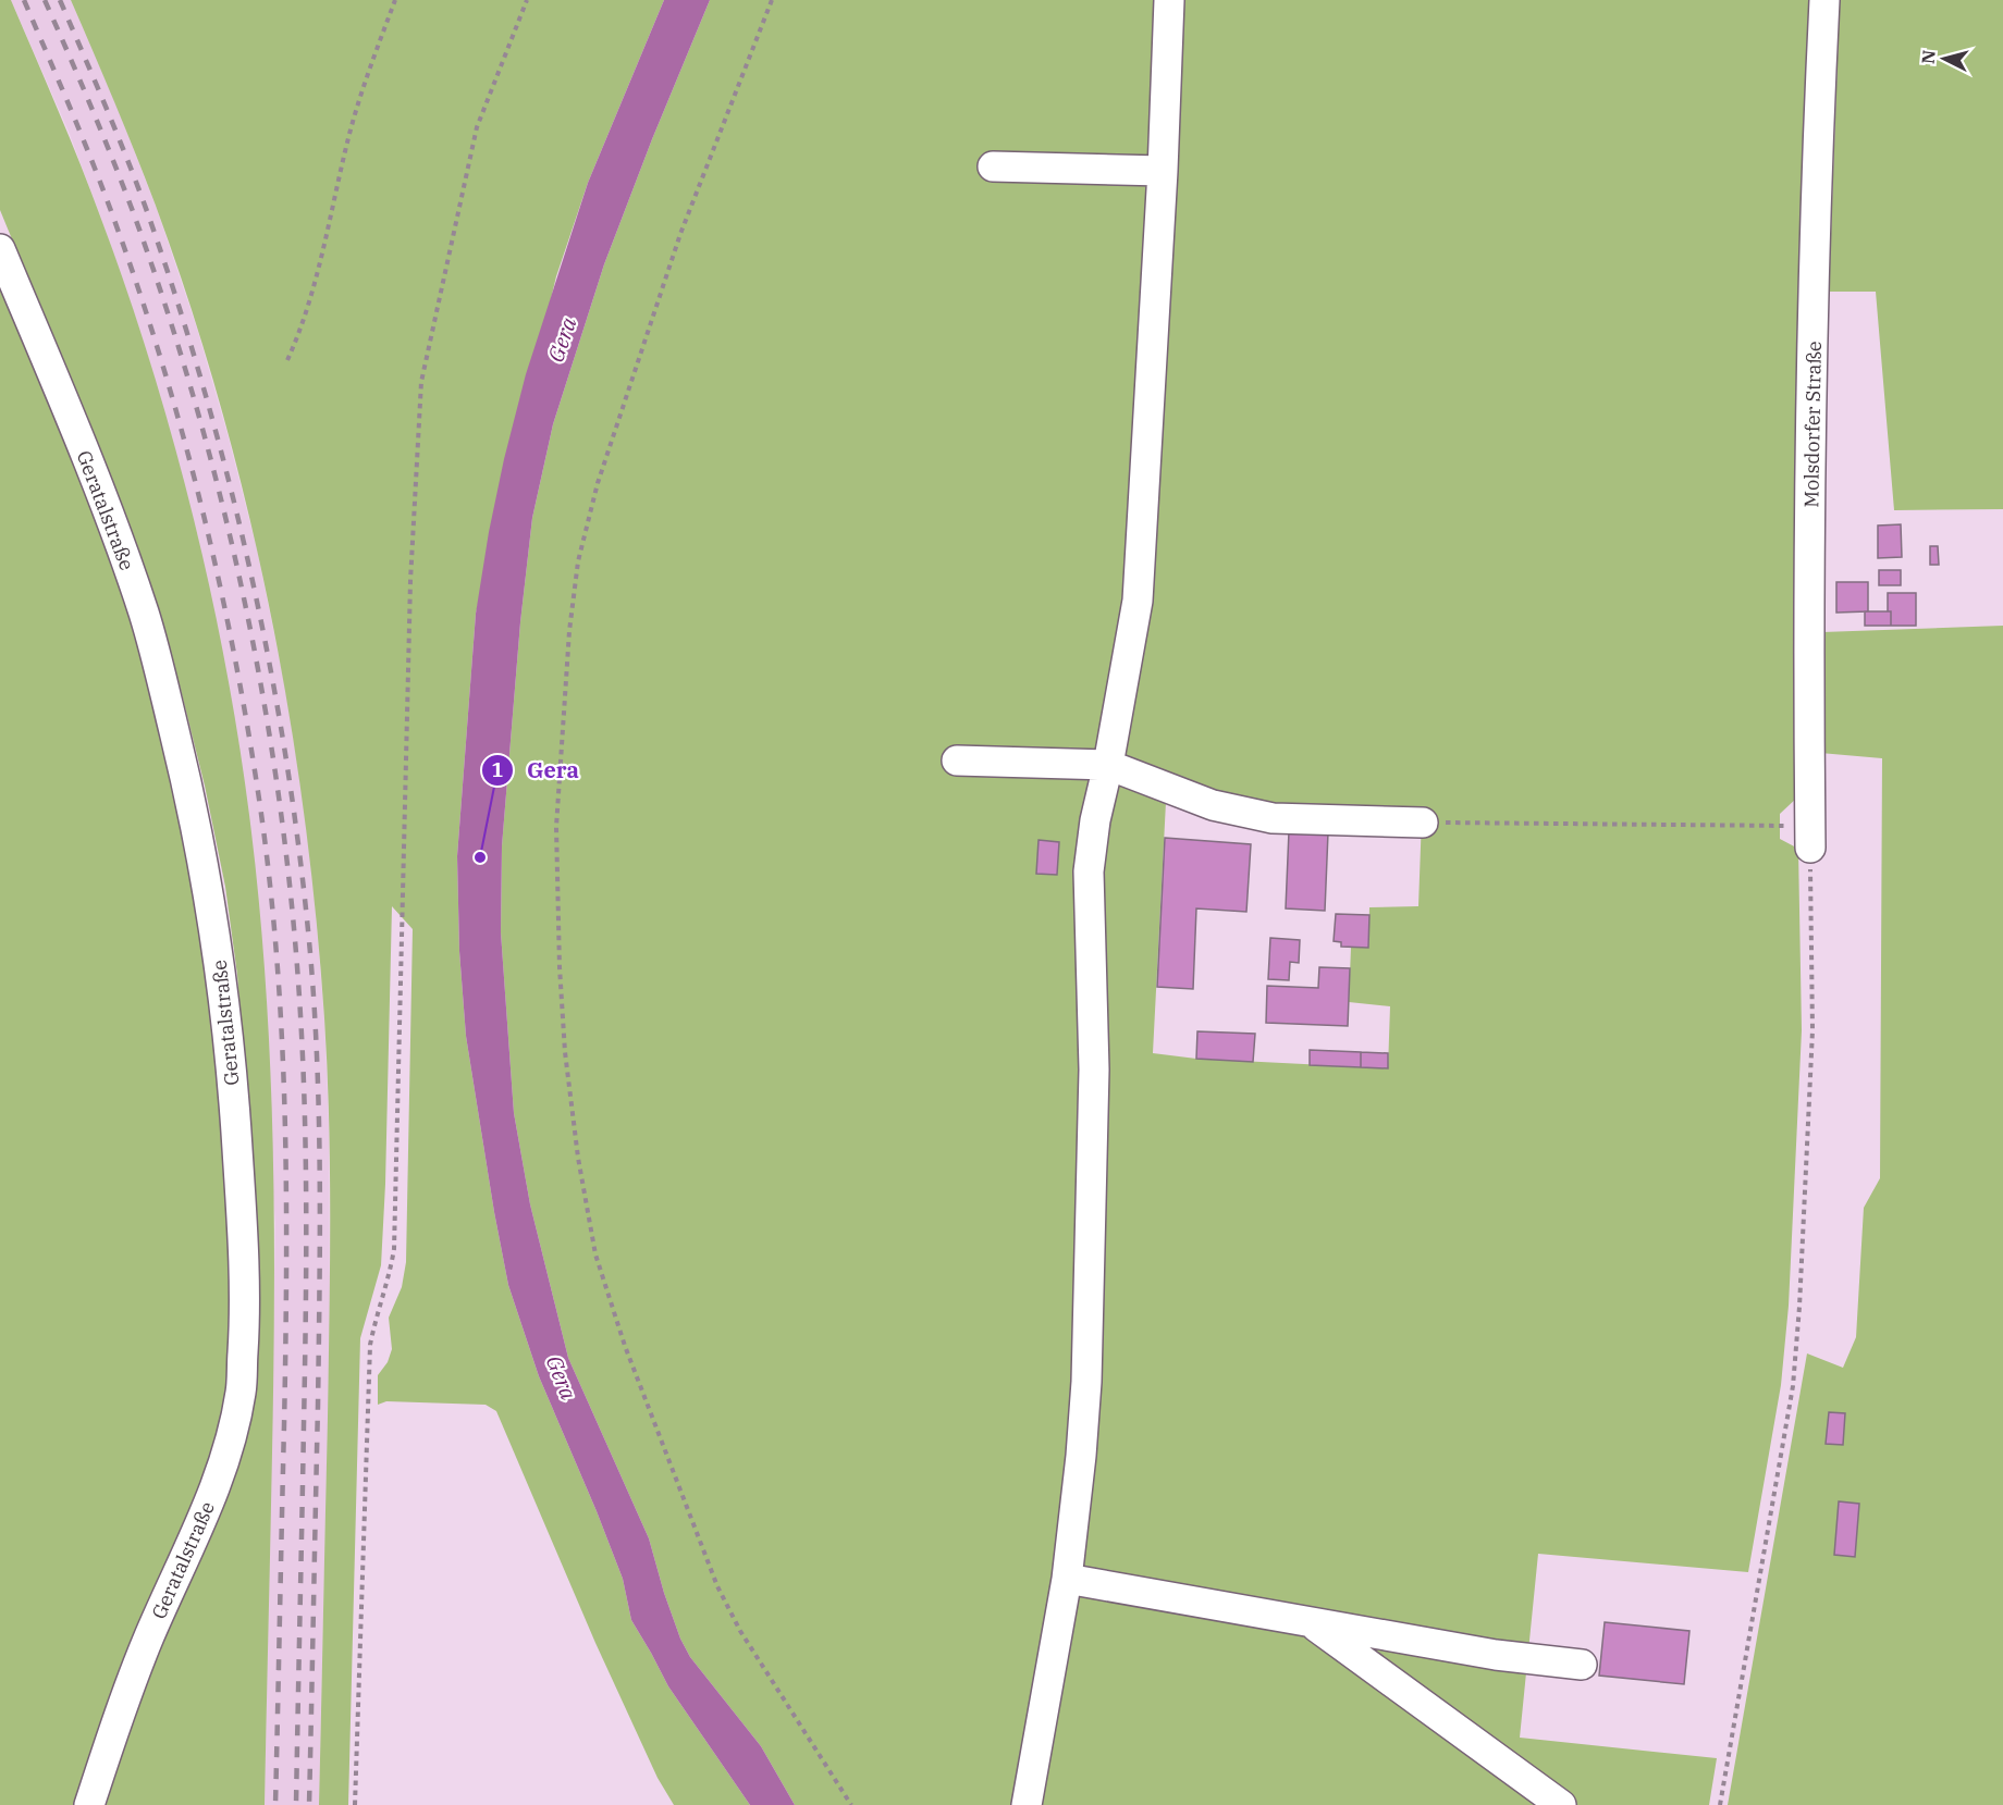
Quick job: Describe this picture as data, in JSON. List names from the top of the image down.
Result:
{
  "streets": {
    "street": ["Molsdorfer Straße", "Geratalstraße"]
  },
  "water": ["Gera"],
  "places": ["Gera"],
  "north": "left"
}
